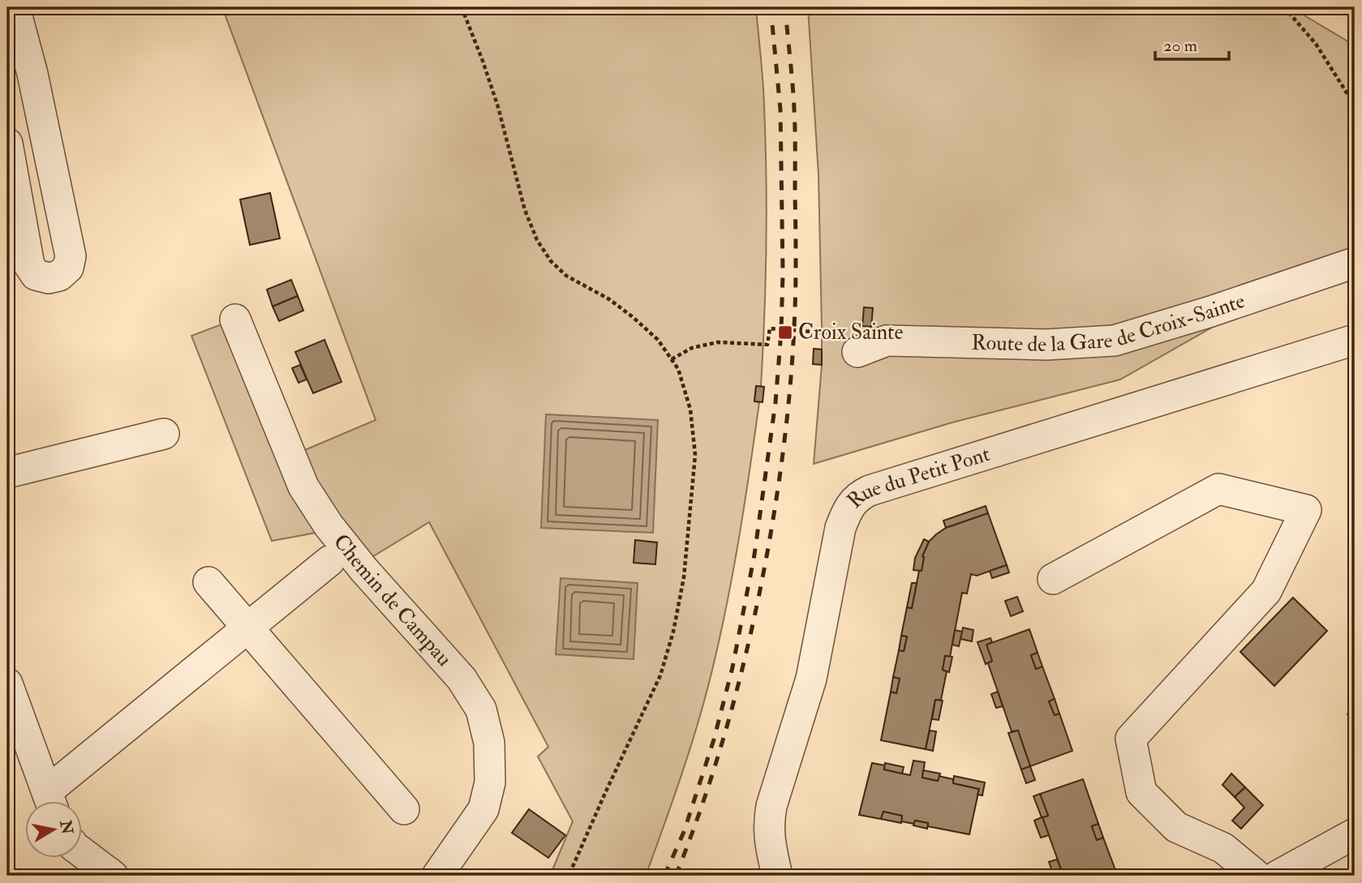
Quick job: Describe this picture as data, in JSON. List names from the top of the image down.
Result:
{
  "streets": {
    "street": ["Route de la Gare de Croix-Sainte", "Rue du Petit Pont", "Chemin de Campau"]
  },
  "places": {
    "transit": ["Croix Sainte"]
  },
  "scale_bar": "20 m",
  "north": "right"
}
